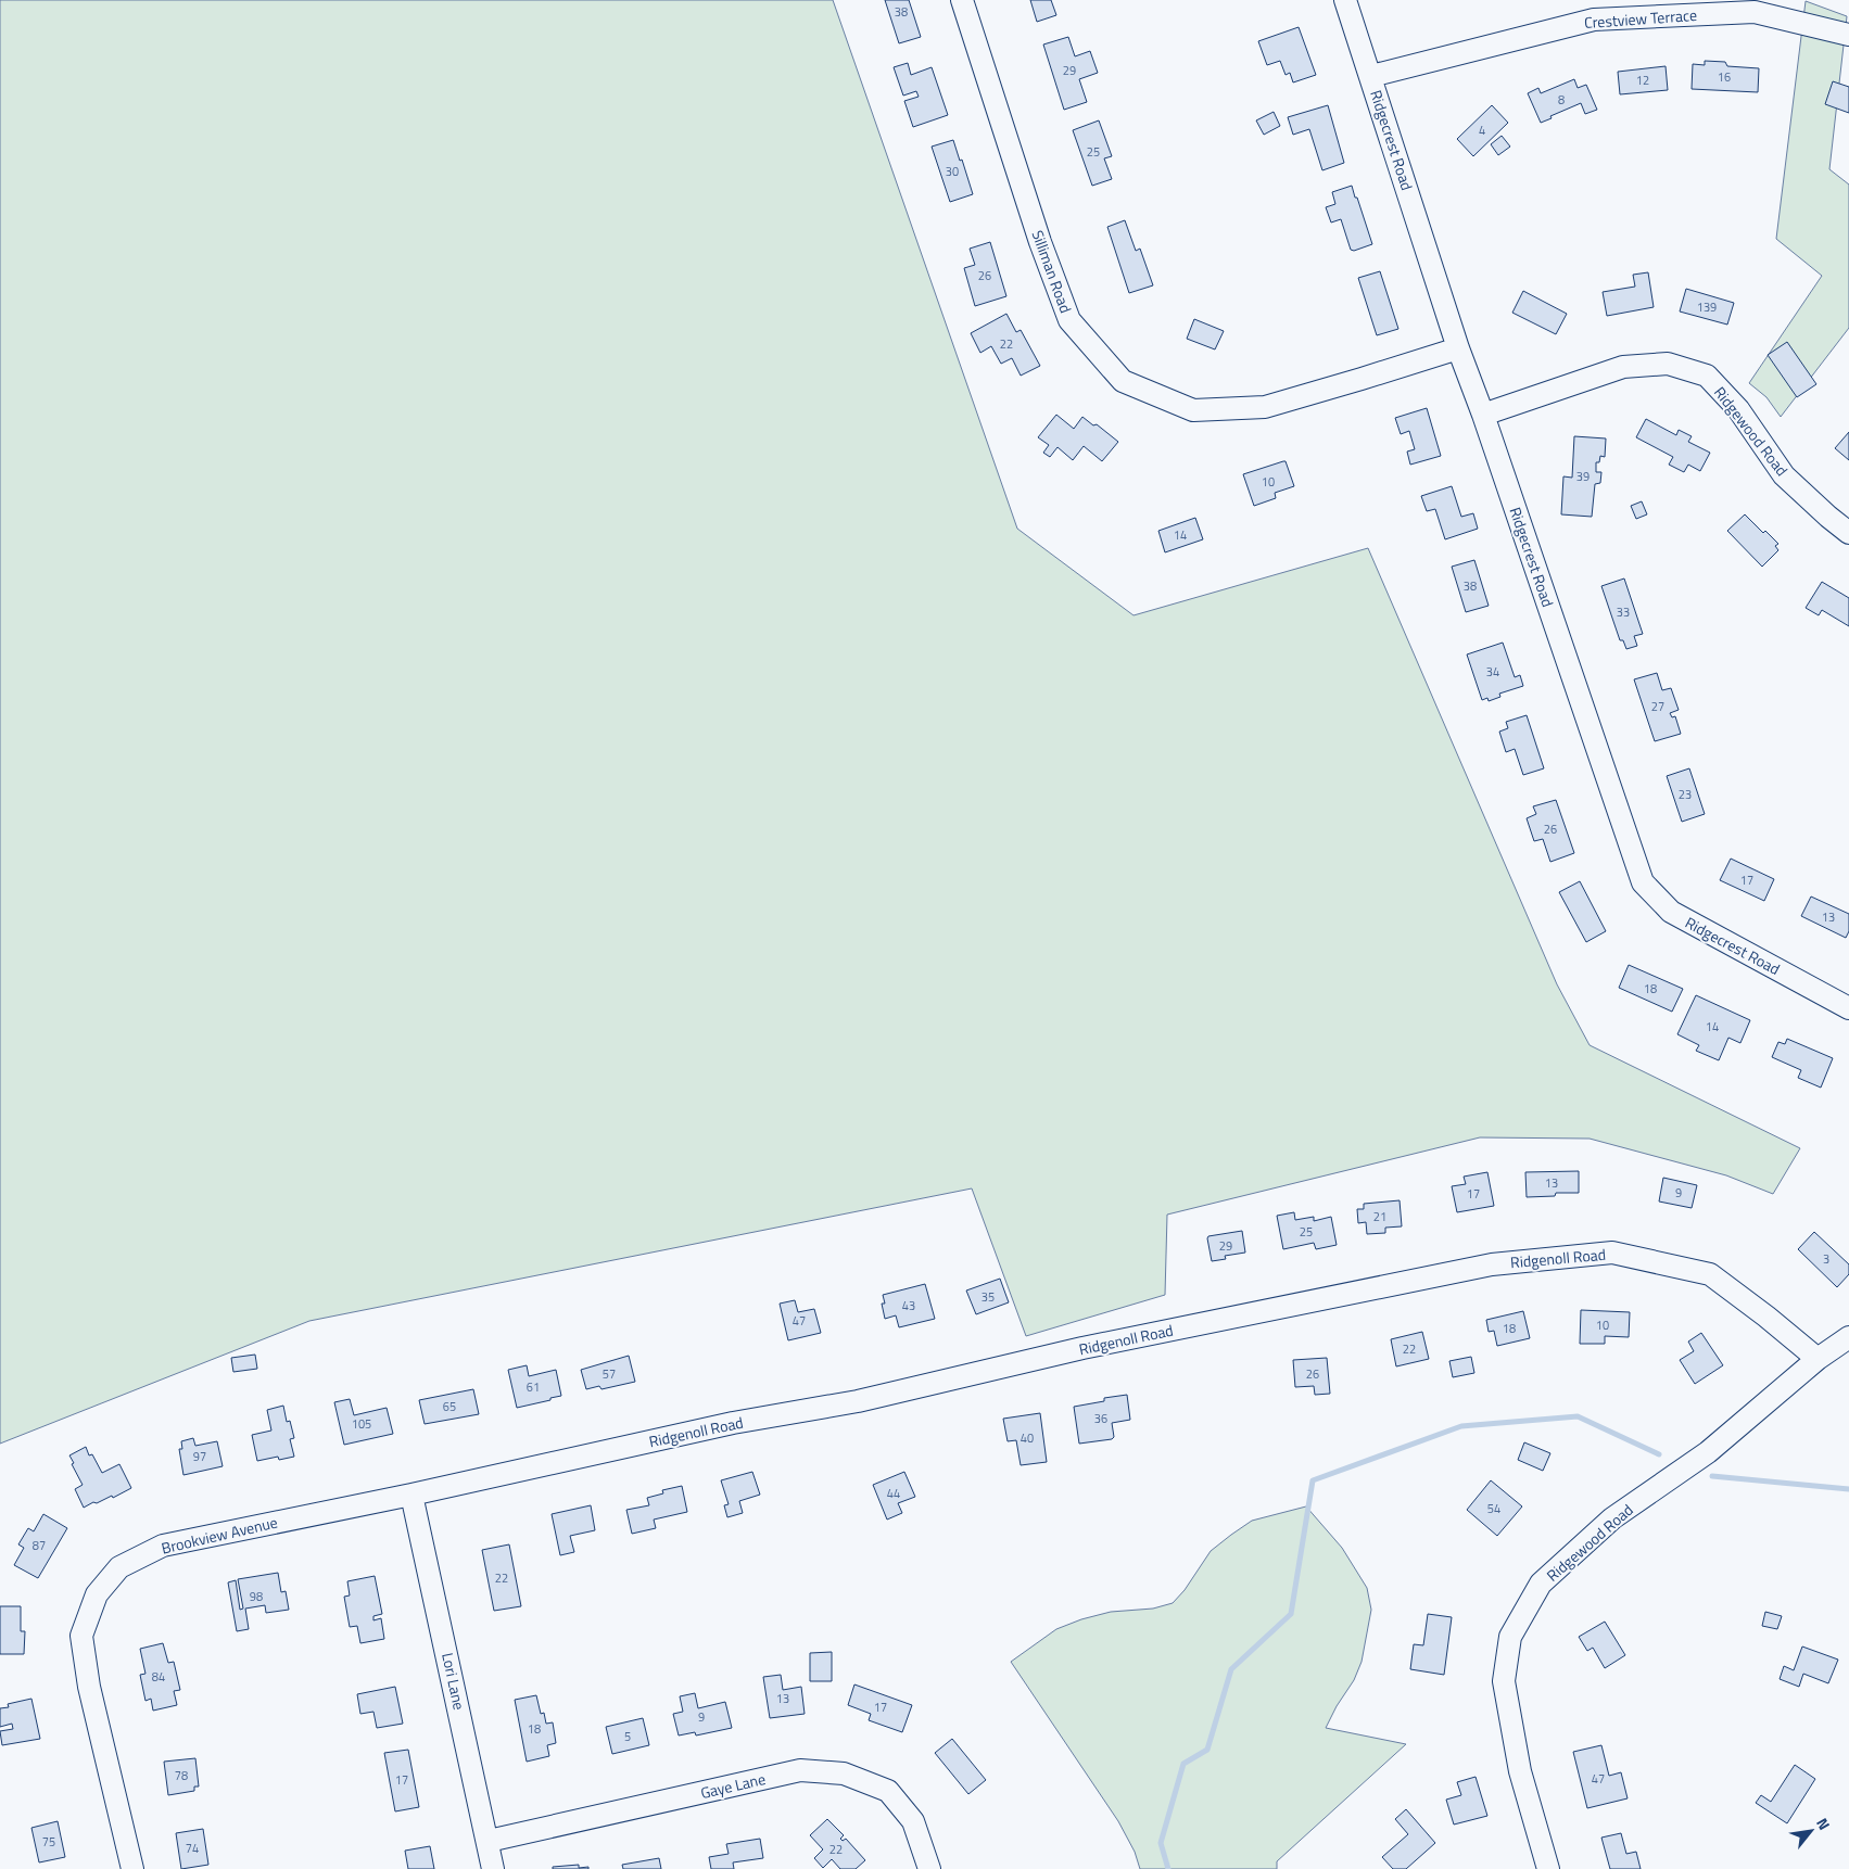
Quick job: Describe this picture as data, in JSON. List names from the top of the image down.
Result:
{
  "streets": {
    "street": [
      "Crestview Terrace",
      "Ridgecrest Road",
      "Silliman Road",
      "Ridgewood Road",
      "Ridgenoll Road",
      "Brookview Avenue",
      "Lori Lane",
      "Gaye Lane"
    ]
  },
  "crossings": [
    ["Crestview Terrace", "Ridgecrest Road"],
    ["Ridgecrest Road", "Silliman Road"],
    ["Ridgecrest Road", "Ridgewood Road"],
    ["Ridgewood Road", "Ridgenoll Road"],
    ["Ridgenoll Road", "Brookview Avenue"],
    ["Ridgenoll Road", "Lori Lane"],
    ["Brookview Avenue", "Lori Lane"],
    ["Lori Lane", "Gaye Lane"]
  ],
  "house_numbers": [
    "38",
    "29",
    "16",
    "12",
    "8",
    "4",
    "25",
    "30",
    "26",
    "139",
    "22",
    "39",
    "10",
    "14",
    "38",
    "33",
    "34",
    "27",
    "23",
    "26",
    "17",
    "13",
    "18",
    "14",
    "13",
    "9",
    "17",
    "21",
    "25",
    "29",
    "3",
    "35",
    "43",
    "47",
    "10",
    "18",
    "22",
    "57",
    "26",
    "61",
    "65",
    "36",
    "105",
    "40",
    "97",
    "44",
    "54",
    "87",
    "22",
    "98",
    "84",
    "13",
    "17",
    "9",
    "18",
    "5",
    "78",
    "47",
    "17",
    "75",
    "74",
    "22"
  ],
  "north": "top right"
}
